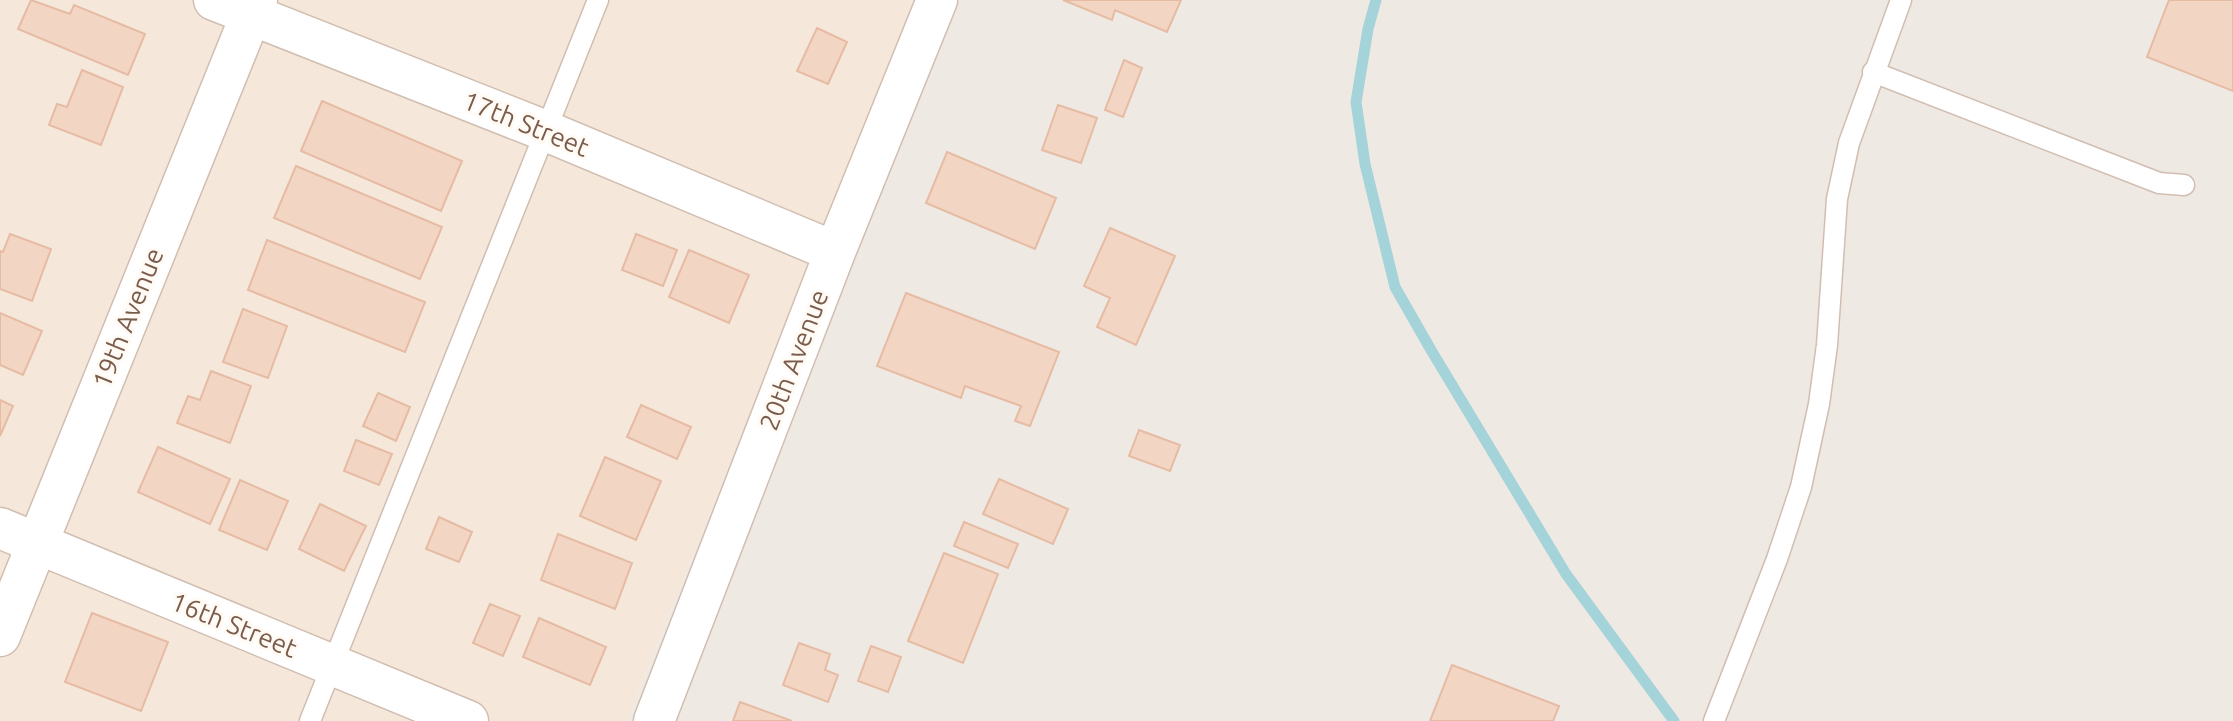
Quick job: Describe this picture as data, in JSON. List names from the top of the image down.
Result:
{
  "streets": {
    "street": [
      "17th Street",
      "19th Avenue",
      "20th Avenue",
      "16th Street"
    ]
  },
  "crossings": [
    ["17th Street", "19th Avenue"],
    ["17th Street", "20th Avenue"],
    ["19th Avenue", "16th Street"]
  ]
}
